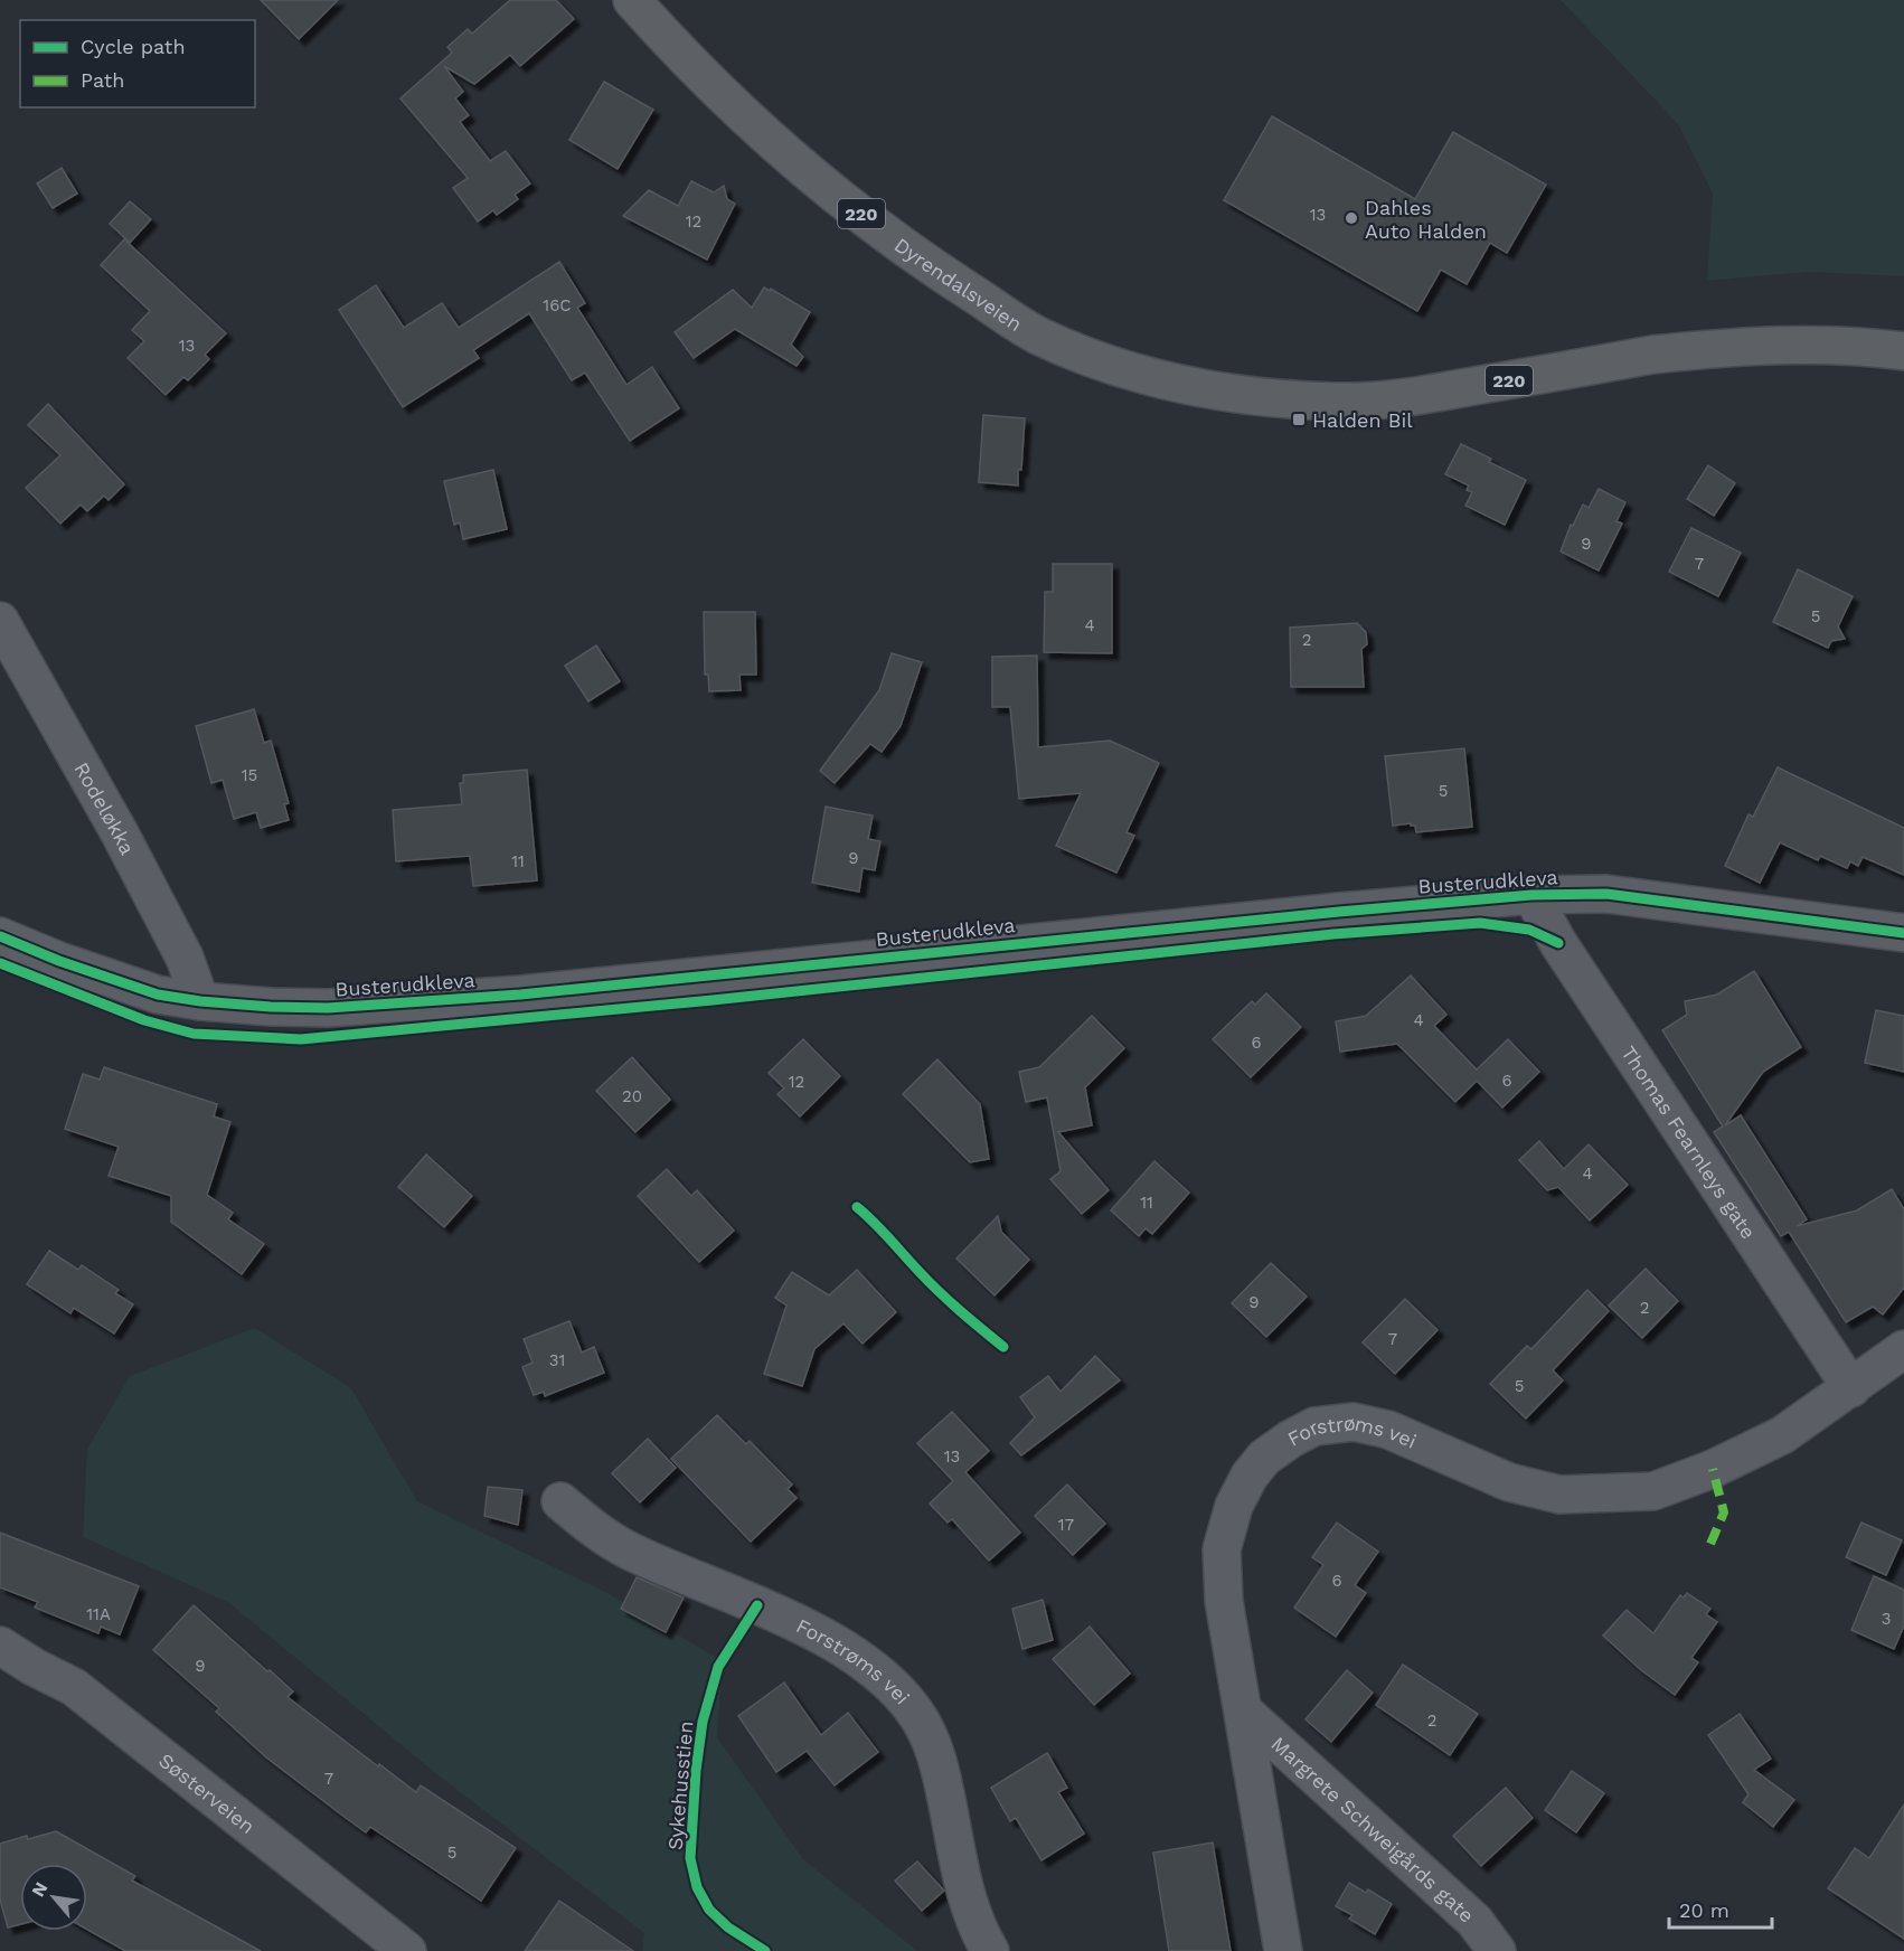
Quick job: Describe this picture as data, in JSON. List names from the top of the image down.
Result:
{
  "streets": {
    "main road": ["220", "Dyrendalsveien"],
    "street": [
      "Rodeløkka",
      "Busterudkleva",
      "Thomas Fearnleys gate",
      "Forstrøms vei",
      "Søsterveien",
      "Margrete Schweigårds gate"
    ],
    "cycle path": ["Sykehusstien"]
  },
  "crossings": [
    ["Rodeløkka", "Busterudkleva"],
    ["Busterudkleva", "Thomas Fearnleys gate"],
    ["Thomas Fearnleys gate", "Forstrøms vei"],
    ["Forstrøms vei", "Margrete Schweigårds gate"]
  ],
  "places": {
    "other": ["Dahles Auto Halden"],
    "transit": ["Halden Bil"]
  },
  "house_numbers": [
    "13",
    "12",
    "16C",
    "13",
    "9",
    "7",
    "5",
    "4",
    "2",
    "15",
    "5",
    "9",
    "11",
    "4",
    "6",
    "6",
    "12",
    "20",
    "4",
    "11",
    "9",
    "2",
    "7",
    "31",
    "5",
    "13",
    "17",
    "6",
    "11A",
    "3",
    "9",
    "2",
    "7",
    "5"
  ],
  "legend": ["Cycle path", "Path"],
  "scale_bar": "20 m",
  "north": "top left"
}
